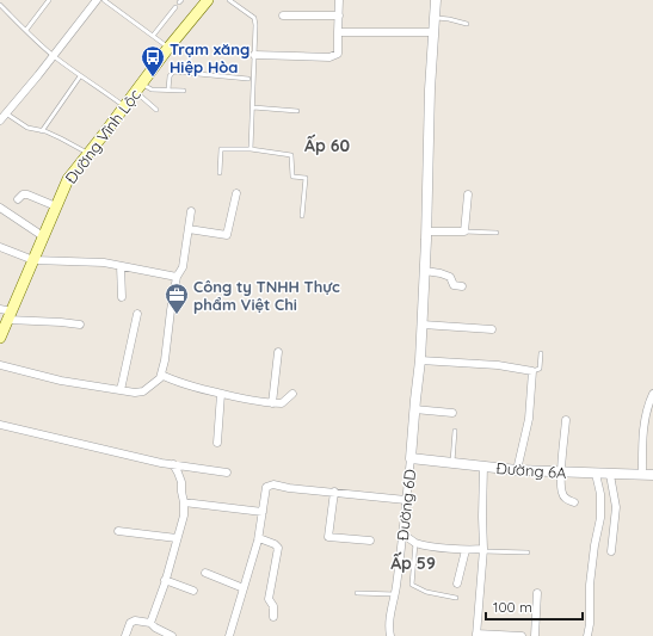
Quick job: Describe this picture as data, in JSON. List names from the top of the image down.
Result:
{
  "streets": {
    "main road": ["Đường Vĩnh Lộc"],
    "street": ["Đường 6A", "Đường 6D"]
  },
  "crossings": [
    ["Đường 6A", "Đường 6D"]
  ],
  "districts": ["Ấp 60", "Ấp 59"],
  "places": {
    "bus stop": ["Trạm xăng Hiệp Hòa"],
    "office": ["Công ty TNHH Thực phẩm Việt Chi"]
  },
  "scale_bar": "100 m"
}
